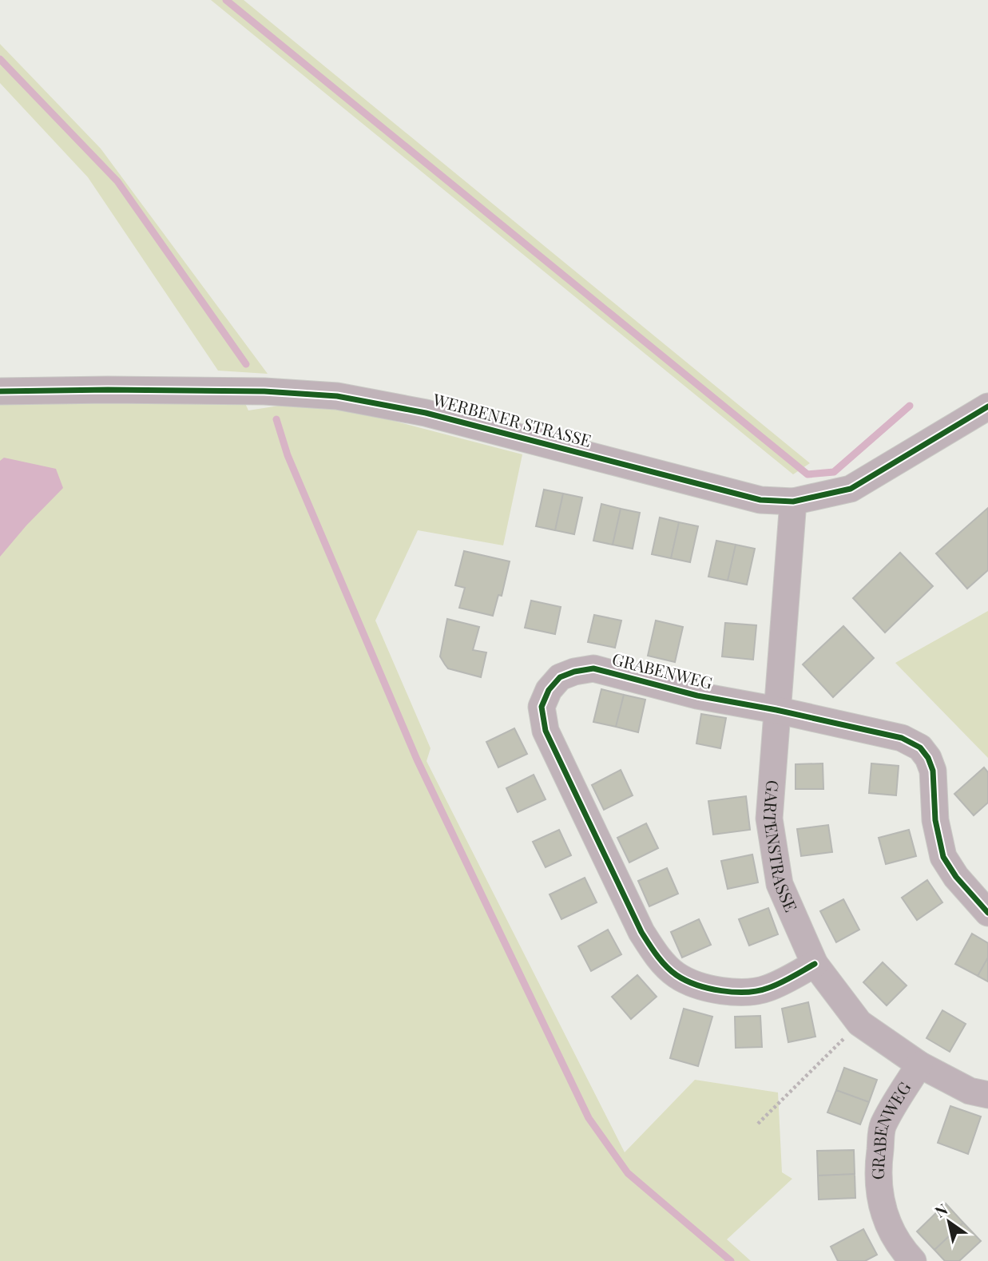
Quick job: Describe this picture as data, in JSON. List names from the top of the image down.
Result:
{
  "streets": {
    "street": ["WERBENER STRASSE", "GRABENWEG", "GARTENSTRASSE"]
  },
  "crossings": [
    ["WERBENER STRASSE", "GARTENSTRASSE"],
    ["GRABENWEG", "GARTENSTRASSE"]
  ],
  "north": "top left"
}
